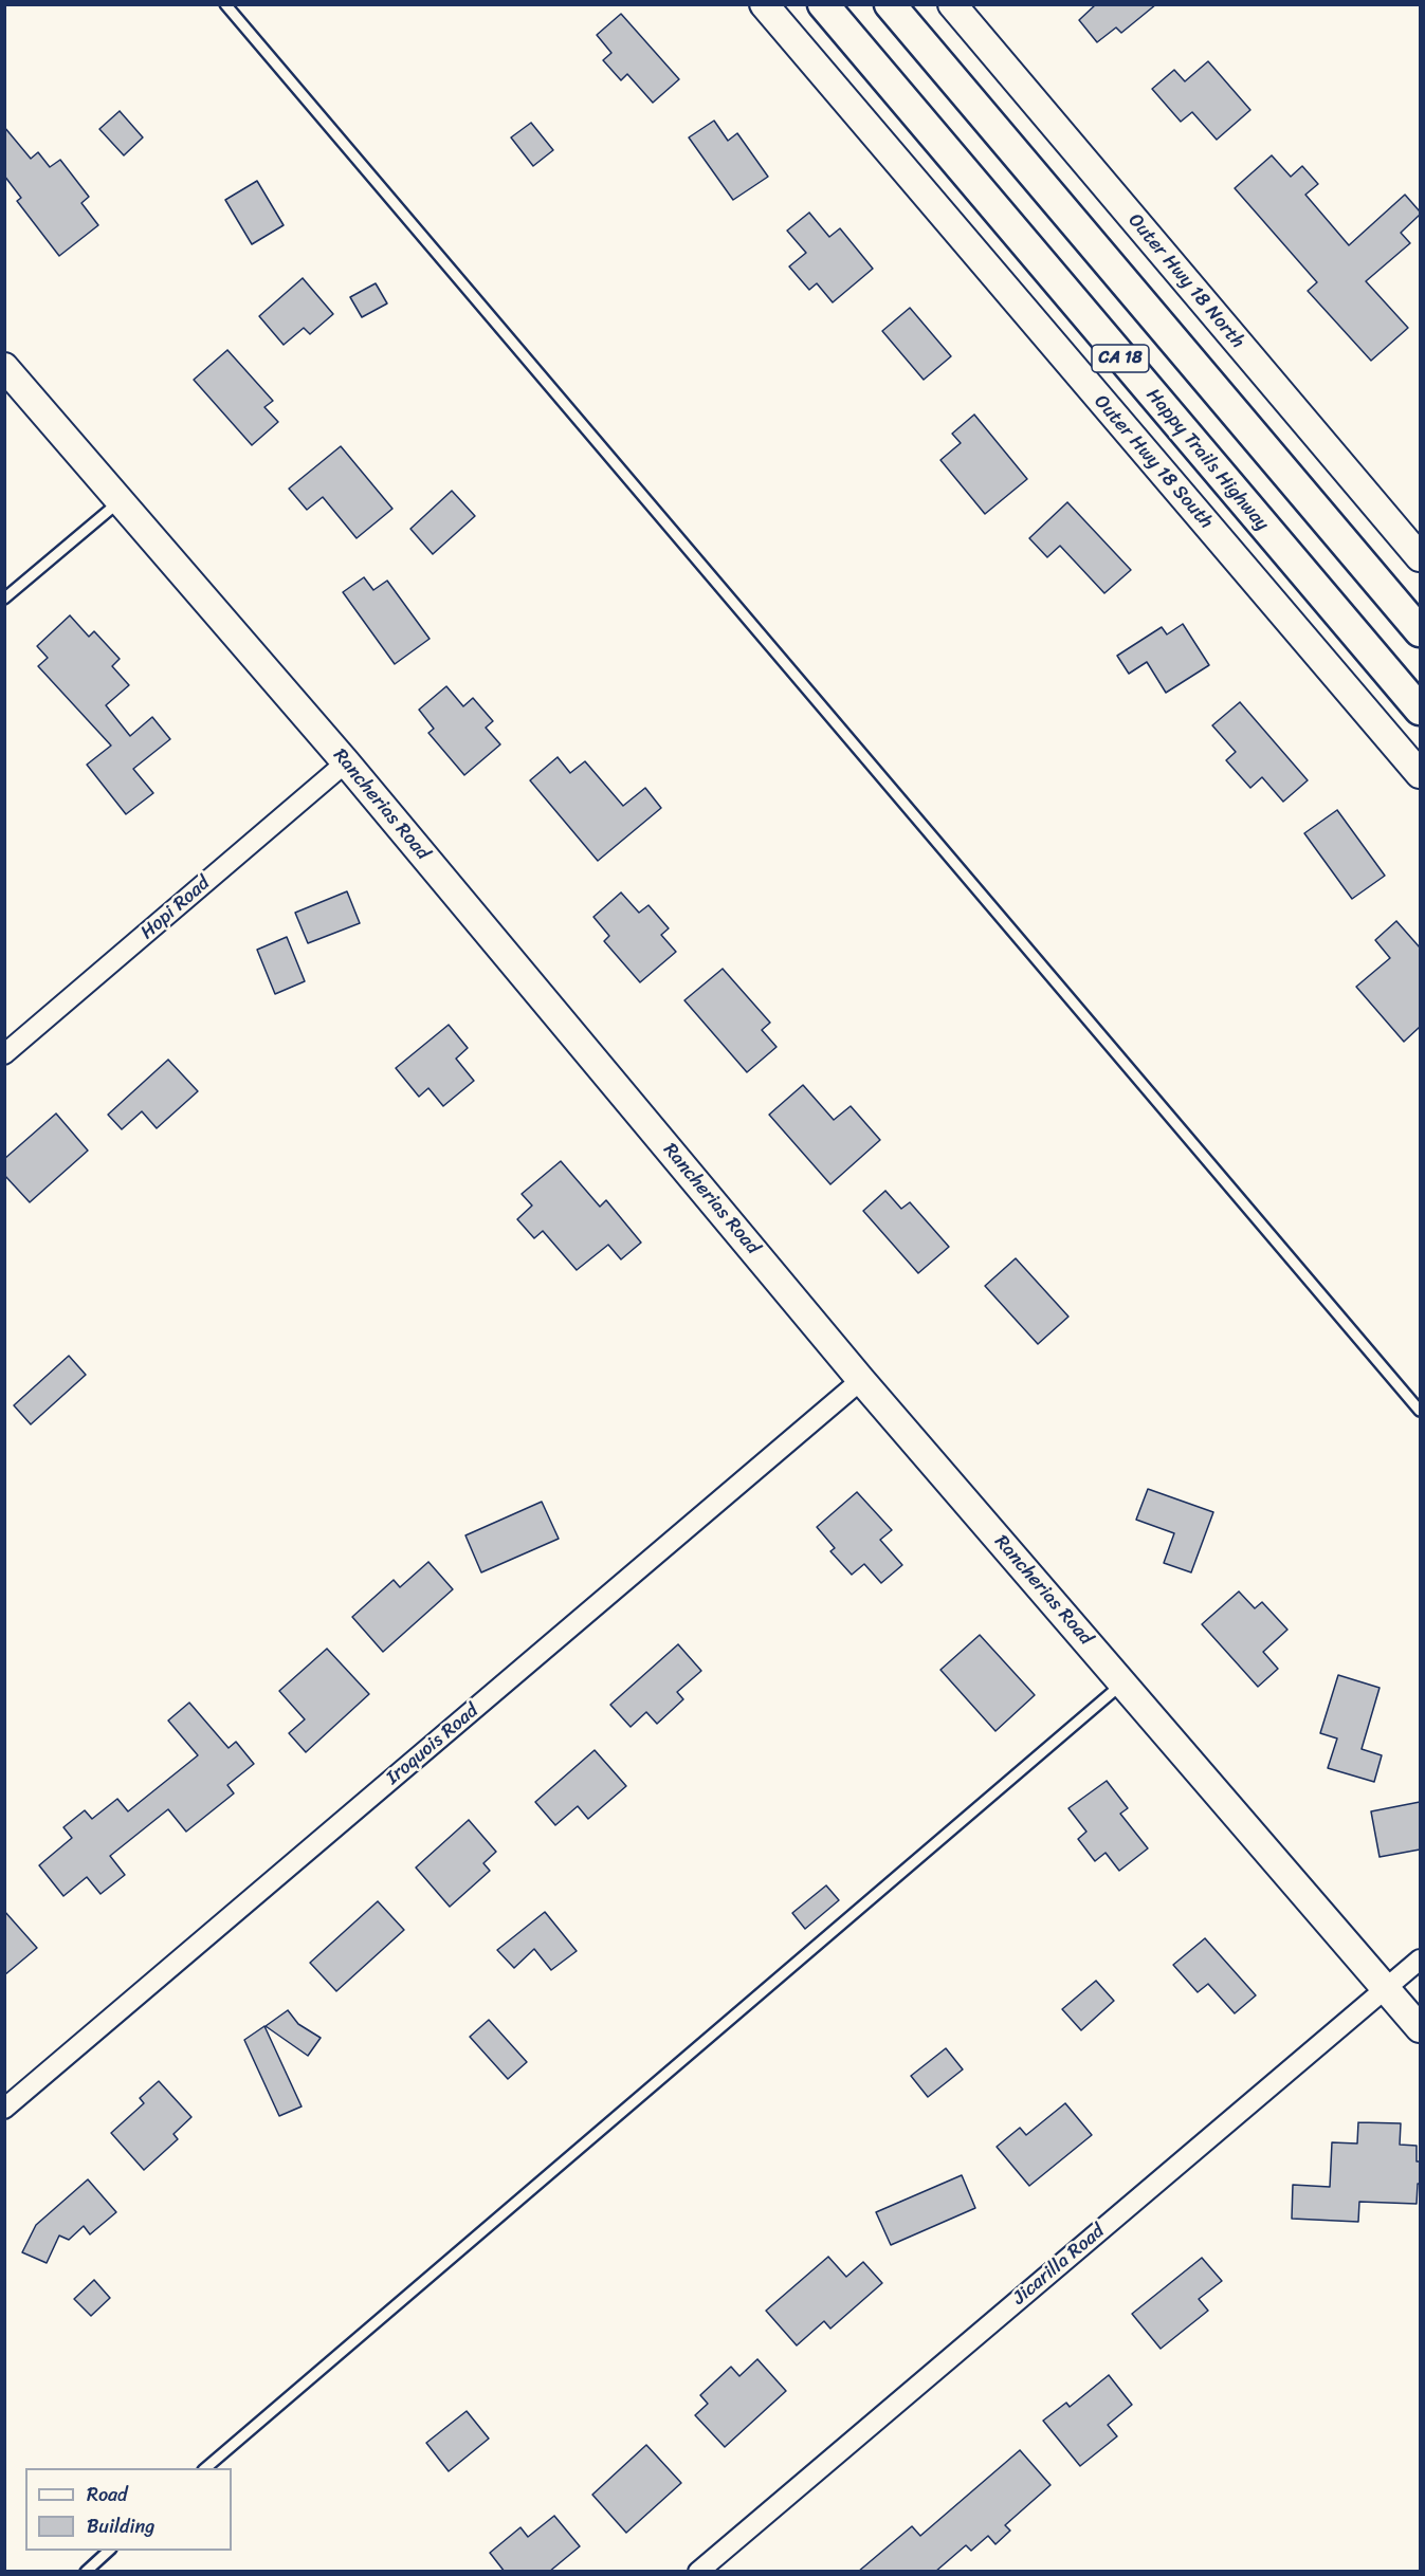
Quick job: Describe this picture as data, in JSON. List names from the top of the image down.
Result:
{
  "streets": {
    "main road": ["CA 18", "Happy Trails Highway"],
    "street": [
      "Outer Hwy 18 North",
      "Outer Hwy 18 South",
      "Rancherias Road",
      "Hopi Road",
      "Iroquois Road",
      "Jicarilla Road"
    ]
  },
  "crossings": [
    ["Rancherias Road", "Hopi Road"],
    ["Rancherias Road", "Iroquois Road"],
    ["Rancherias Road", "Jicarilla Road"]
  ],
  "legend": ["Road", "Building"]
}
